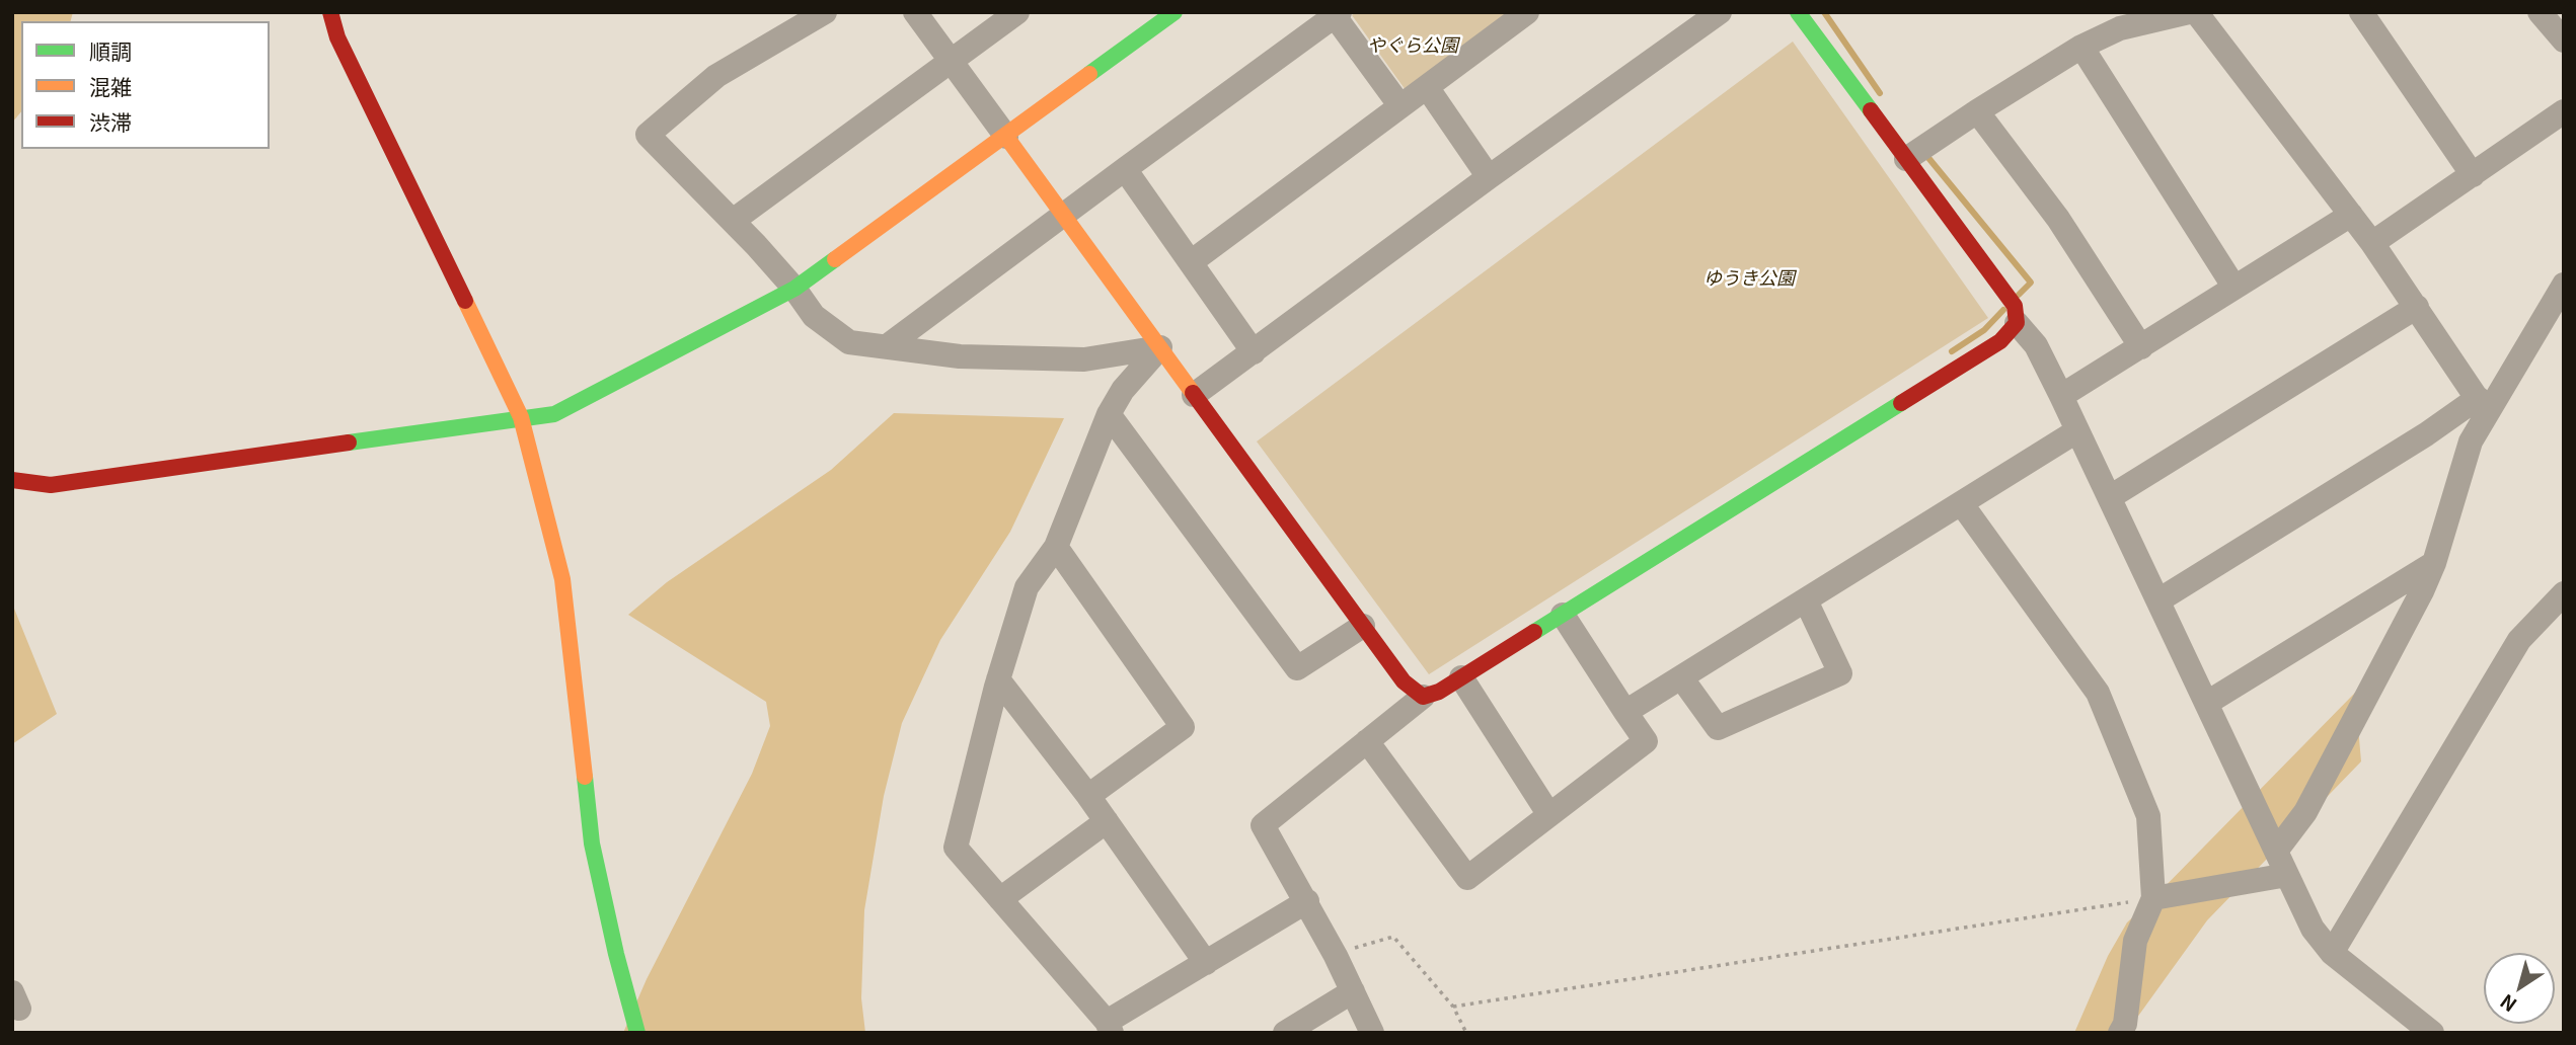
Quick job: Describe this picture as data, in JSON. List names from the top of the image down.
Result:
{
  "parks": ["やぐら公園", "ゆうき公園"],
  "legend": ["順調", "混雑", "渋滞"],
  "north": "bottom left"
}
